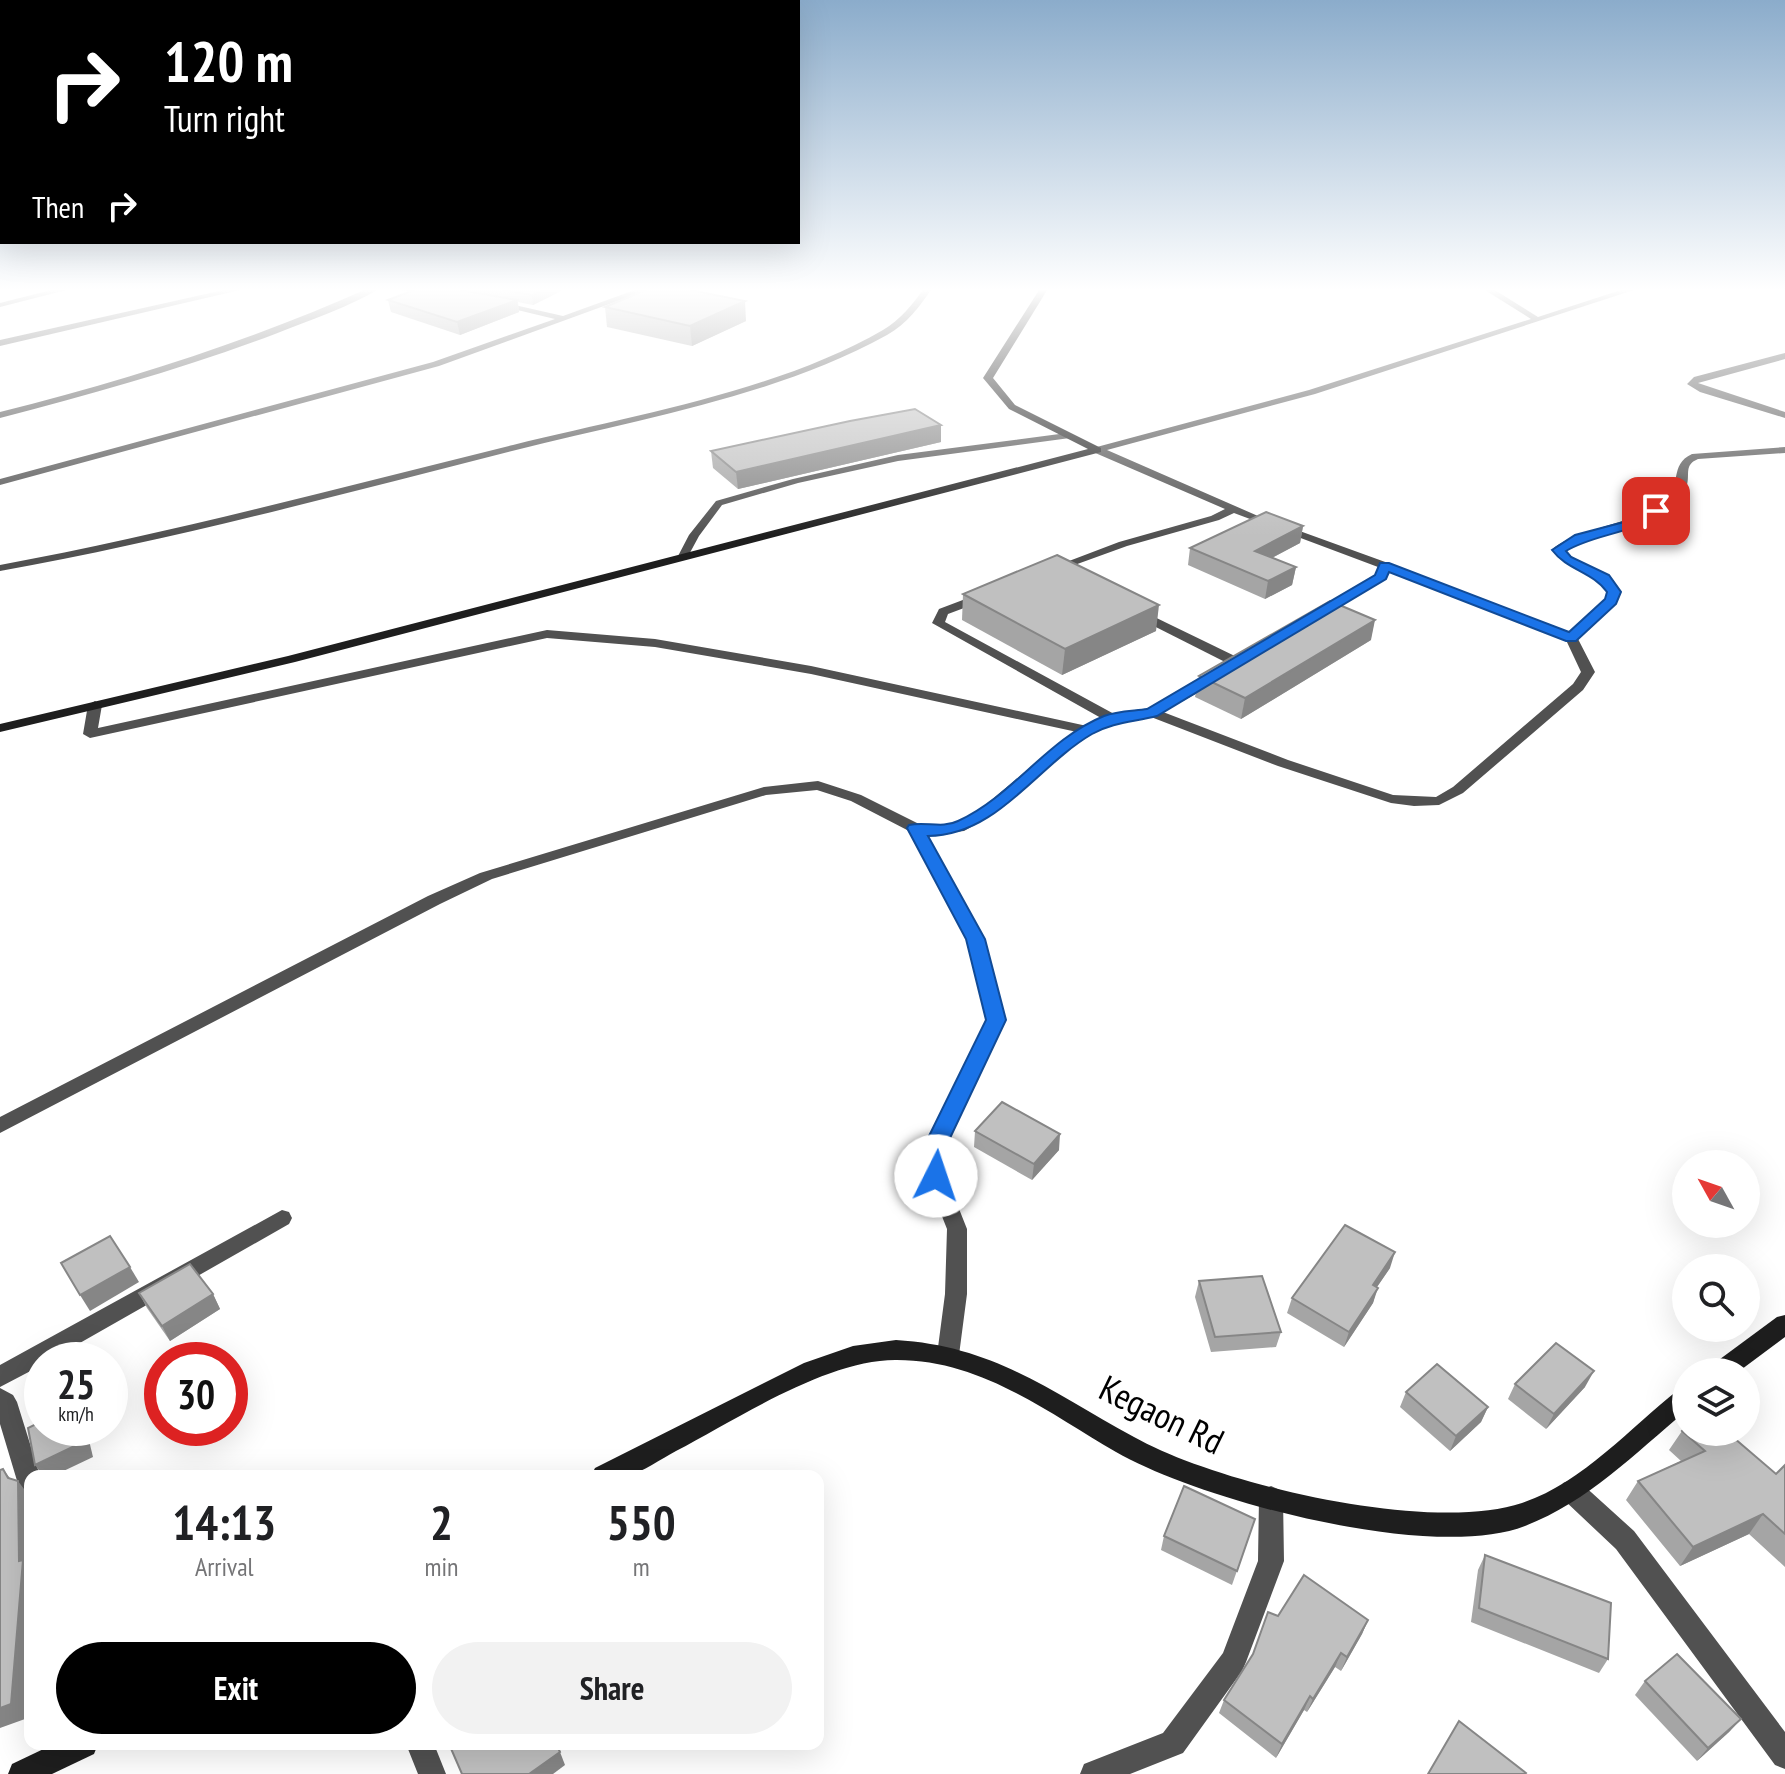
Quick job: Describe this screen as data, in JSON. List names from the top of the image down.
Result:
{
  "streets": {
    "street": ["Kegaon Rd"]
  },
  "north": "top left",
  "page": {
    "turn": ["120 m", "Turn right"],
    "then": "Then",
    "speed": "25 km/h",
    "limit": "30",
    "eta": [
      "14:13",
      "Arrival",
      "2",
      "min",
      "550",
      "m"
    ],
    "buttons": ["Exit", "Share"]
  }
}
